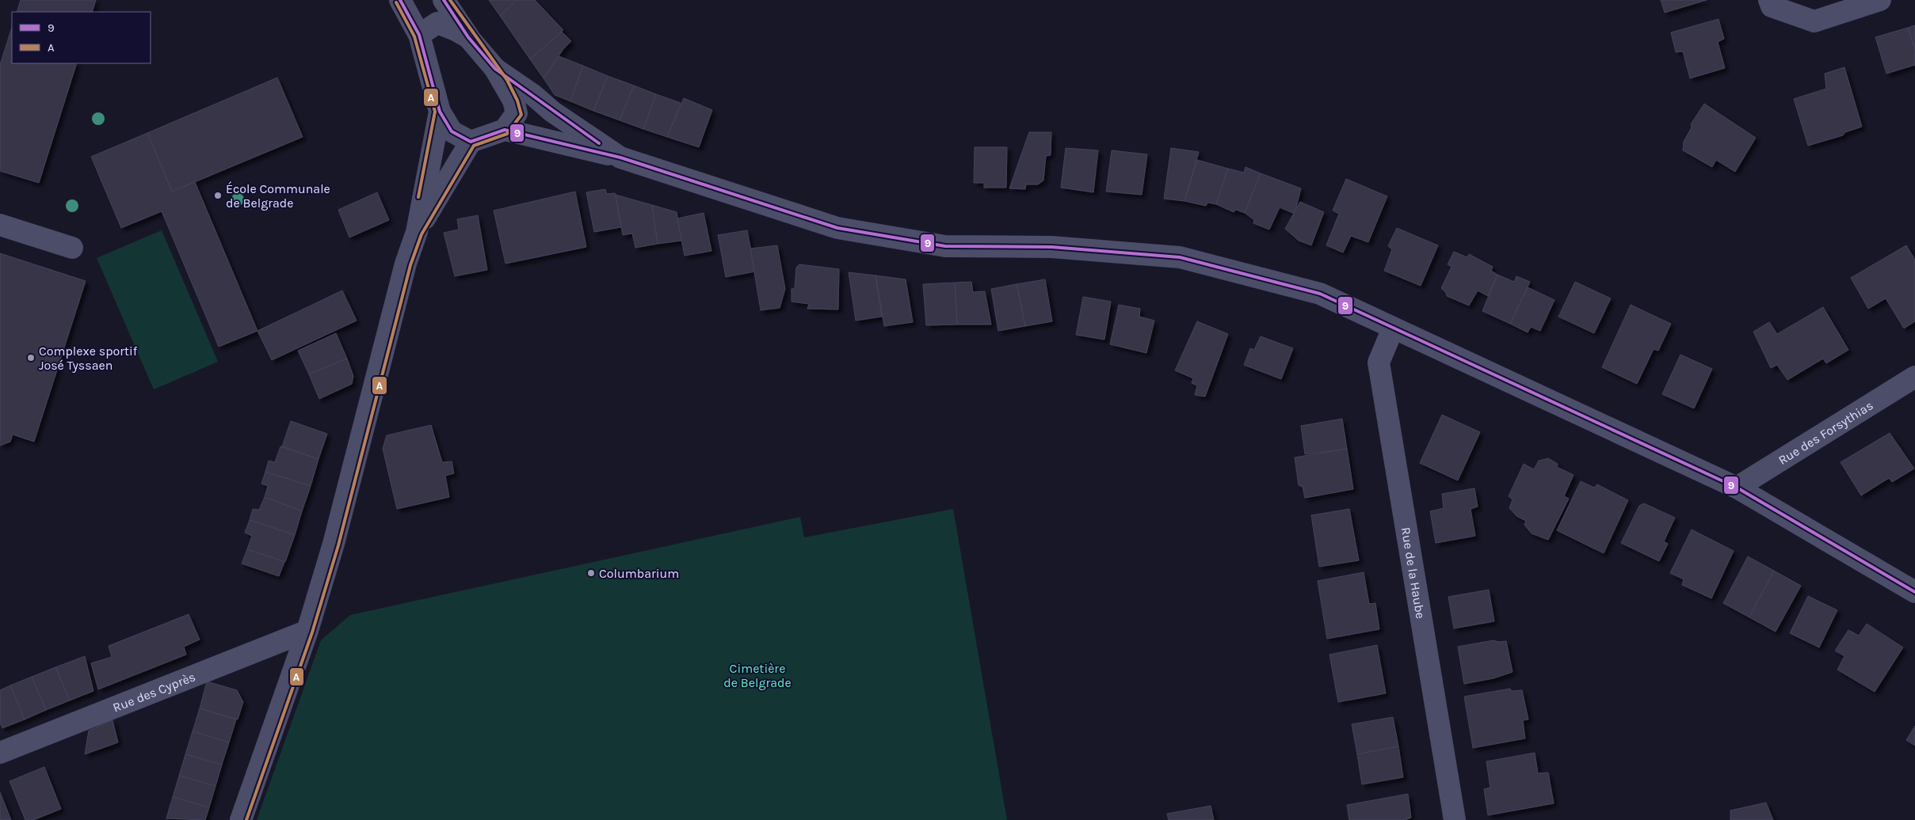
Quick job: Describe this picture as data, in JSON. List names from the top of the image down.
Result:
{
  "streets": {
    "street": ["Rue des Forsythias", "Rue de la Haube", "Rue des Cyprès"]
  },
  "parks": ["Cimetière de Belgrade"],
  "places": ["École Communale de Belgrade", "Complexe sportif José Tyssaen", "Columbarium"],
  "lines": ["transit line 9", "transit line A"],
  "legend": ["9", "A"]
}
